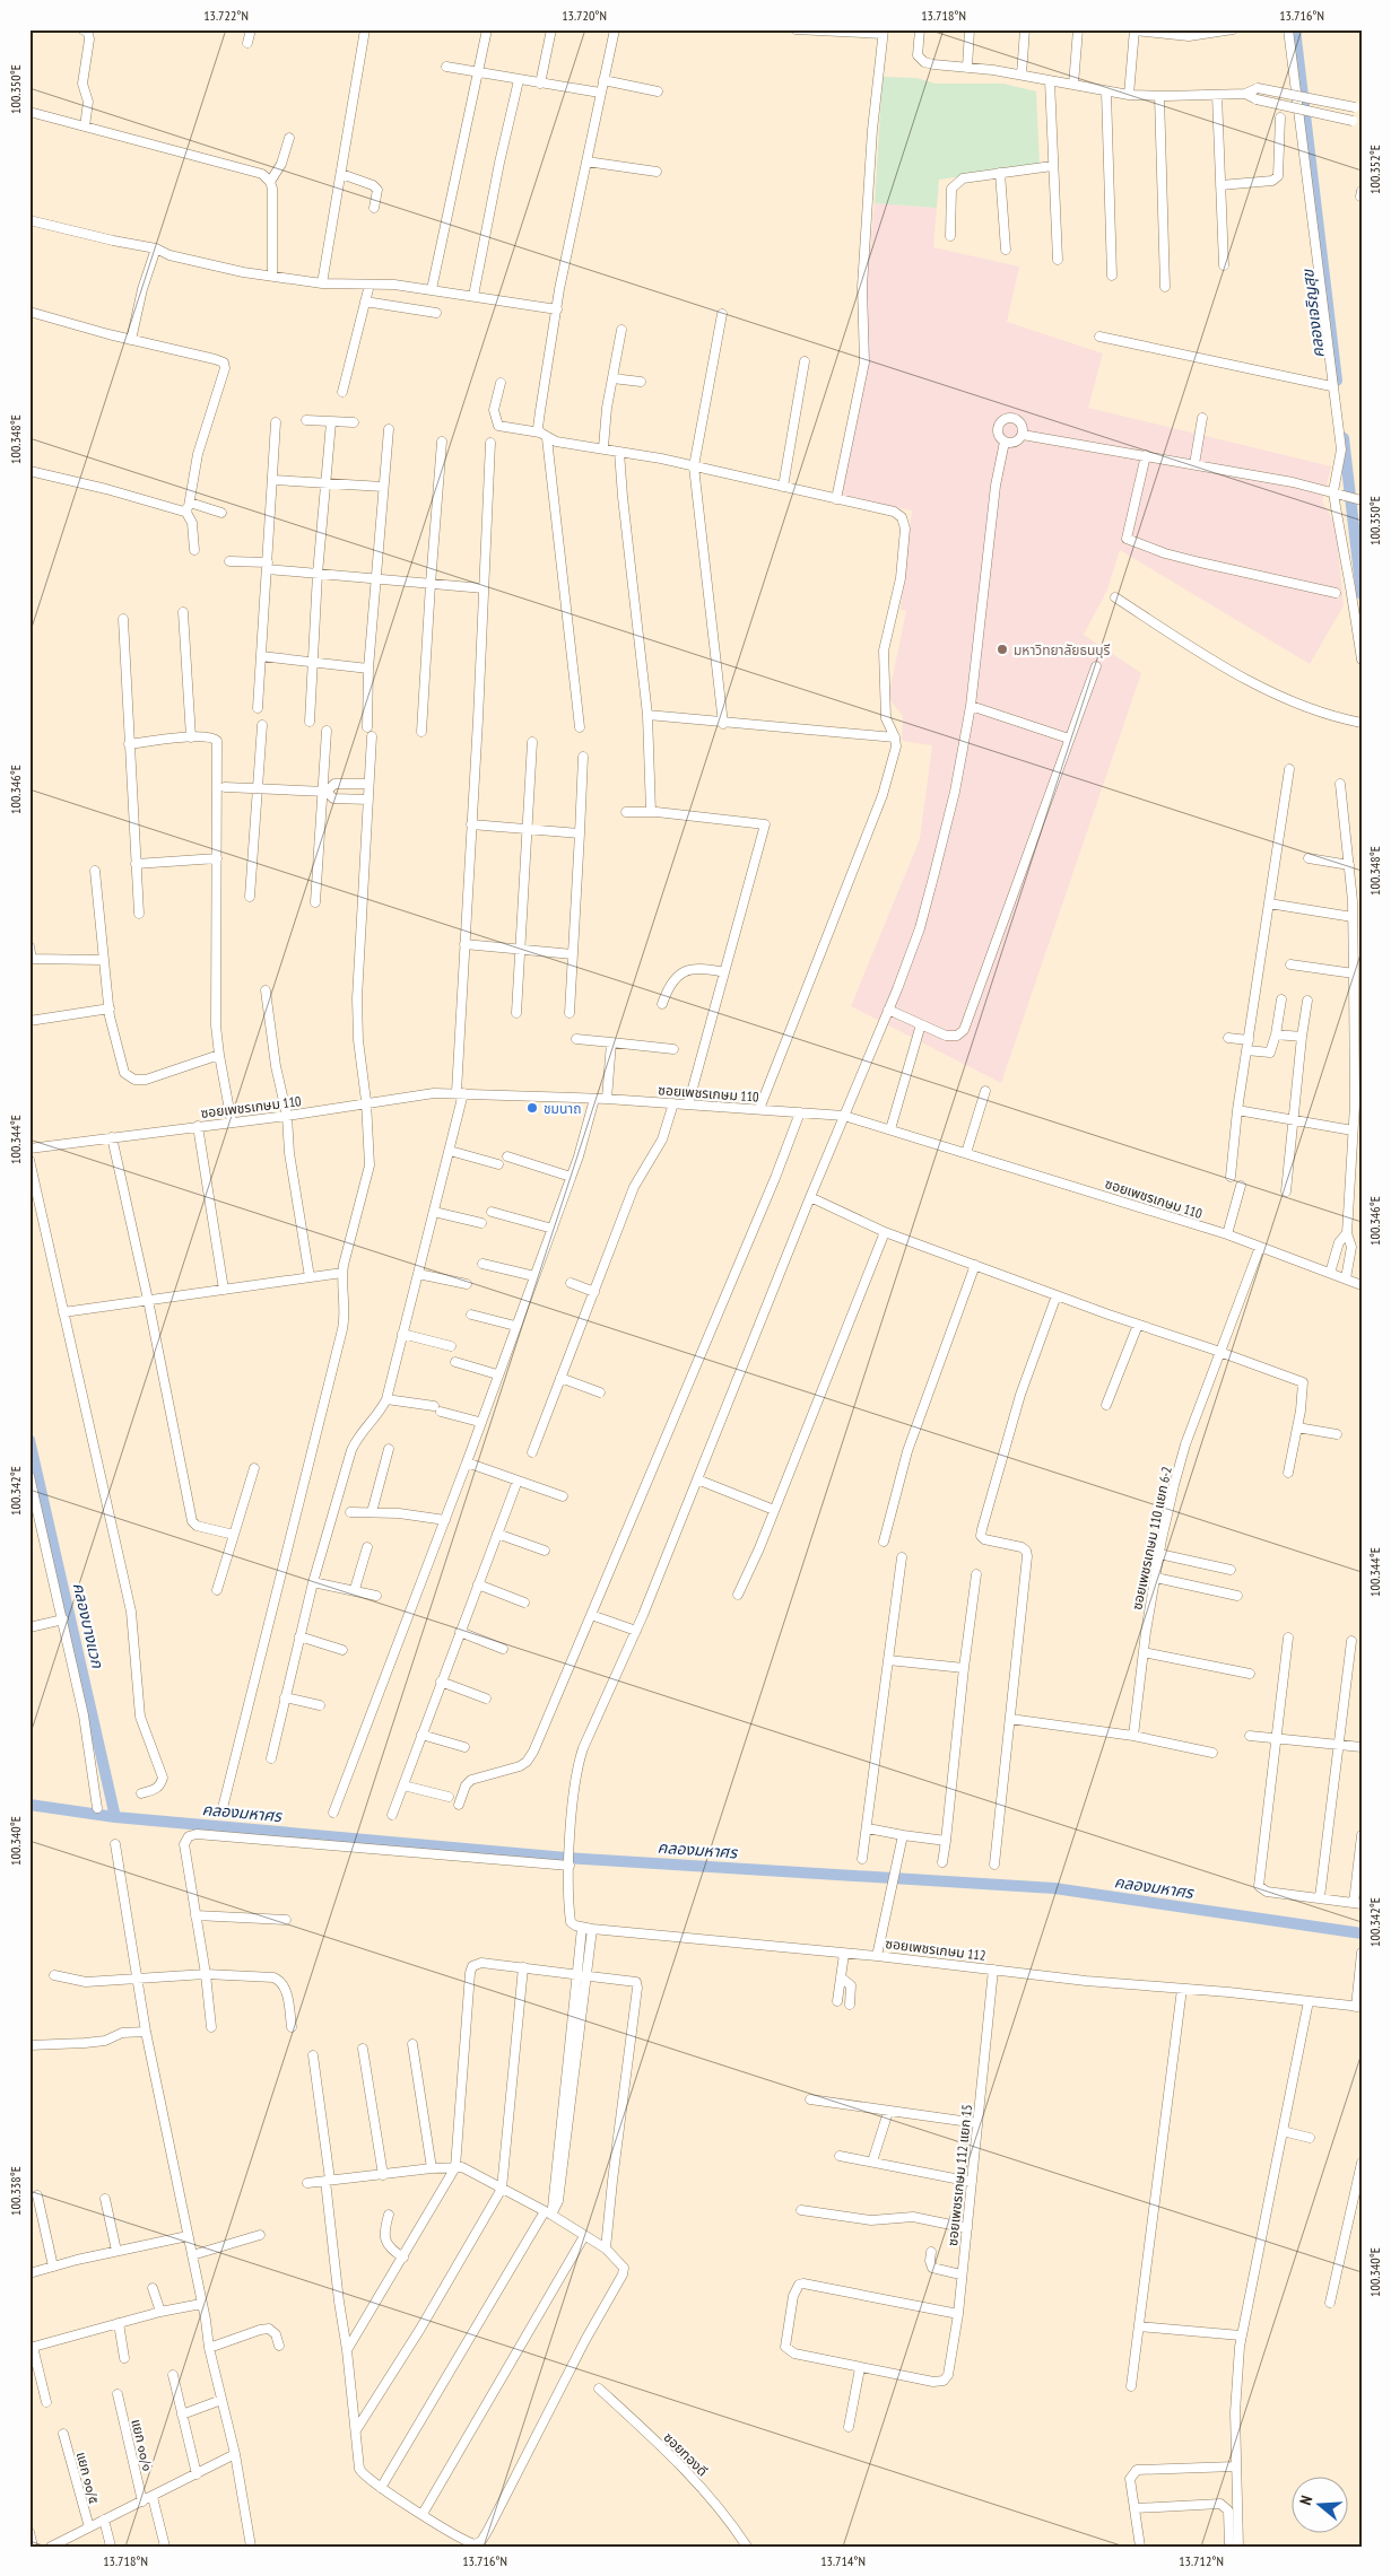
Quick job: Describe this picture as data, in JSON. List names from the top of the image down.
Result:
{
  "streets": {
    "street": [
      "ซอยเพชรเกษม 110",
      "ซอยเพชรเกษม 110 แยก 6-2",
      "ซอยเพชรเกษม 112",
      "ซอยเพชรเกษม 112 แยก 15",
      "แยก ๑๐/๑",
      "ซอยทองดี",
      "แยก ๑๐/๕"
    ]
  },
  "crossings": [
    ["ซอยเพชรเกษม 110", "ซอยเพชรเกษม 110 แยก 6-2"],
    ["ซอยเพชรเกษม 112", "ซอยเพชรเกษม 112 แยก 15"]
  ],
  "water": ["คลองเจริญสุข", "คลองบางแวก", "คลองมหาศร"],
  "places": ["มหาวิทยาลัยธนบุรี", "ชมนาถ"],
  "north": "left",
  "coordinates": [
    "13.722°N",
    "13.720°N",
    "13.718°N",
    "13.716°N",
    "100.350°E",
    "100.352°E",
    "100.348°E",
    "100.346°E",
    "100.344°E",
    "100.342°E",
    "100.340°E",
    "100.338°E",
    "13.714°N",
    "13.712°N"
  ]
}
